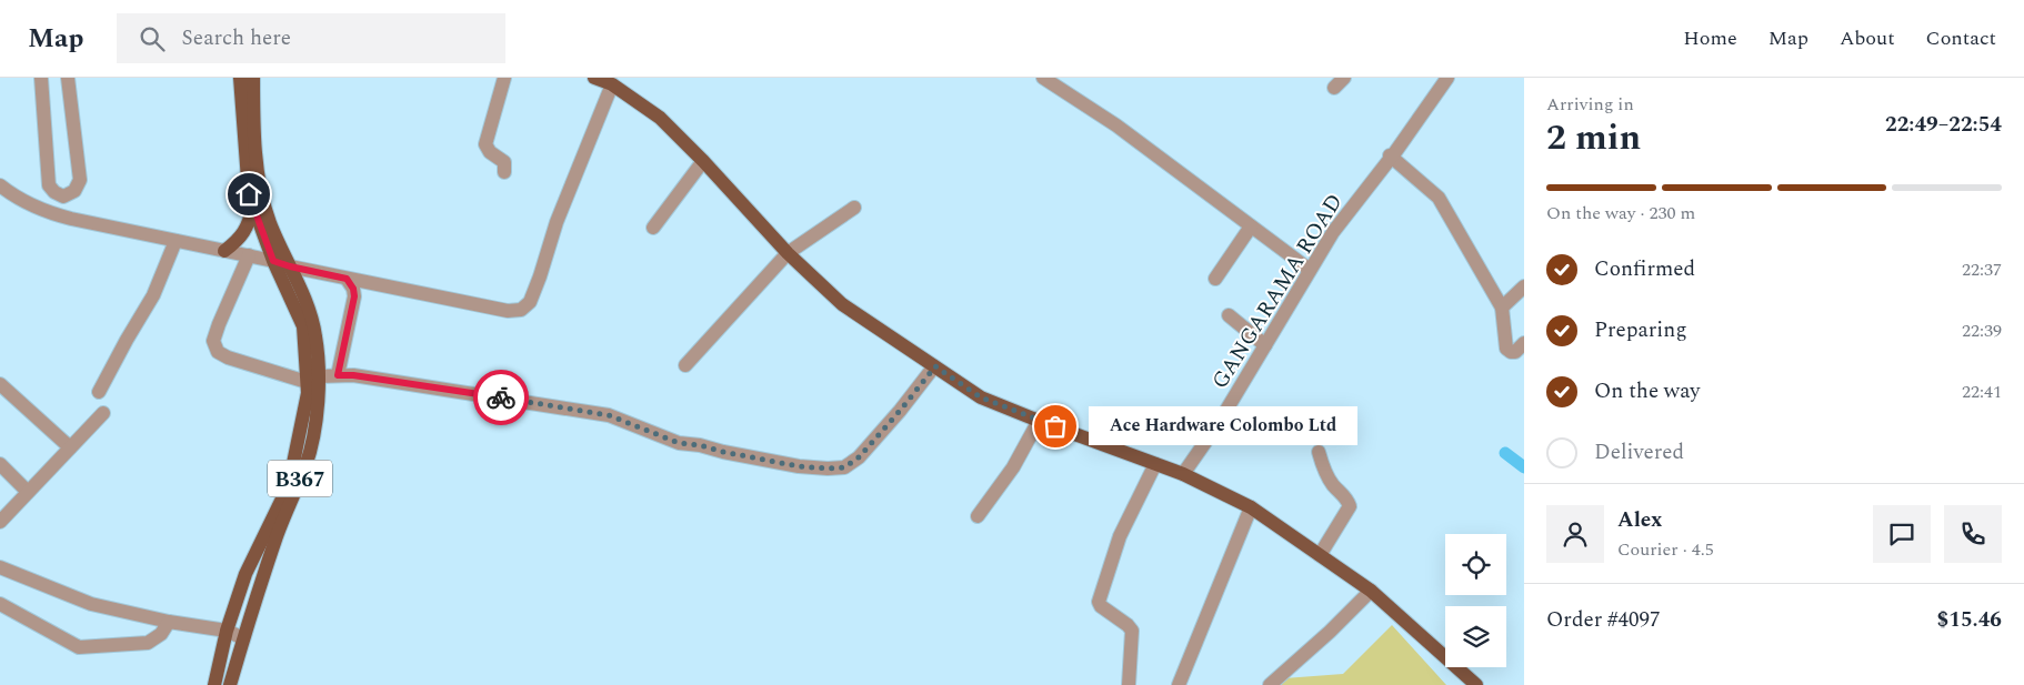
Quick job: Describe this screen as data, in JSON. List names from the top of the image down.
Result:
{
  "streets": {
    "main road": ["B367"],
    "street": ["GANGARAMA ROAD"]
  },
  "places": ["Ace Hardware Colombo Ltd"],
  "page": {
    "header": "Map",
    "search": "Search here",
    "nav": [
      "Home",
      "Map",
      "About",
      "Contact"
    ],
    "heading": ["2 min", "Arriving in", "22:49–22:54"],
    "panel": [
      "Alex",
      "Courier · 4.5",
      "Order #4097",
      "$15.46"
    ],
    "bar": "On the way · 230 m",
    "list": [
      ["Confirmed", "22:37"],
      ["Preparing", "22:39"],
      ["On the way", "22:41"],
      "Delivered"
    ],
    "bubble": "Ace Hardware Colombo Ltd"
  }
}
